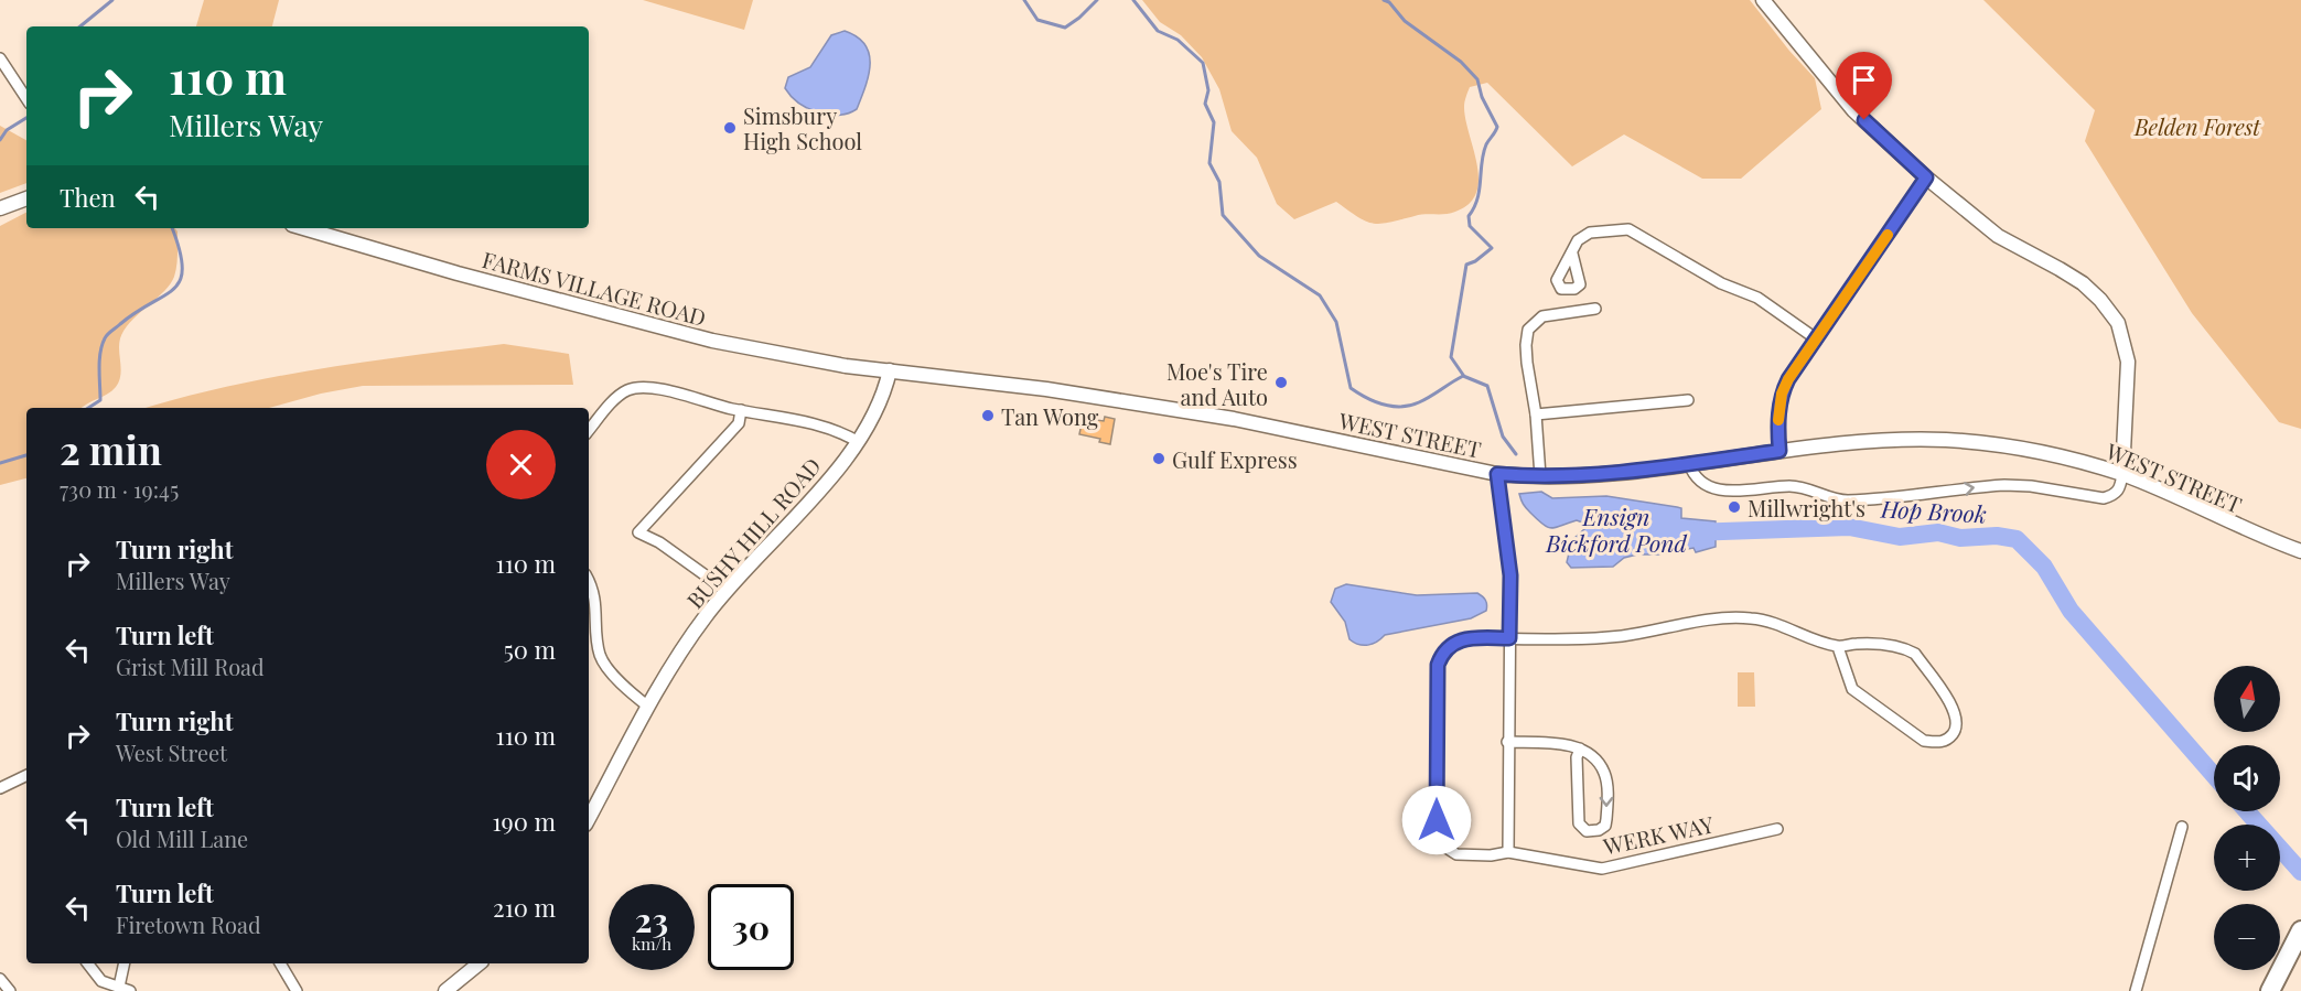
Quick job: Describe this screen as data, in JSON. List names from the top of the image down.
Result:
{
  "streets": {
    "main road": ["FARMS VILLAGE ROAD", "WEST STREET", "BUSHY HILL ROAD"],
    "street": ["WERK WAY"]
  },
  "crossings": [
    ["FARMS VILLAGE ROAD", "WEST STREET"],
    ["FARMS VILLAGE ROAD", "BUSHY HILL ROAD"],
    ["WEST STREET", "BUSHY HILL ROAD"]
  ],
  "water": ["Hop Brook", "Ensign Bickford Pond"],
  "parks": ["Belden Forest"],
  "places": [
    "Simsbury High School",
    "Moe's Tire and Auto",
    "Tan Wong",
    "Gulf Express",
    "Millwright's"
  ],
  "north": "top",
  "page": {
    "turn": ["110 m", "Millers Way"],
    "then": "Then",
    "heading": ["2 min", "730 m · 19:45"],
    "list": [
      {
        "name": "Turn right",
        "note": "Millers Way",
        "value": "110 m"
      },
      {
        "name": "Turn left",
        "note": "Grist Mill Road",
        "value": "50 m"
      },
      {
        "name": "Turn right",
        "note": "West Street",
        "value": "110 m"
      },
      {
        "name": "Turn left",
        "note": "Old Mill Lane",
        "value": "190 m"
      },
      {
        "name": "Turn left",
        "note": "Firetown Road",
        "value": "210 m"
      }
    ],
    "map_buttons": ["+", "−"],
    "speed": "23 km/h",
    "limit": "30"
  }
}
